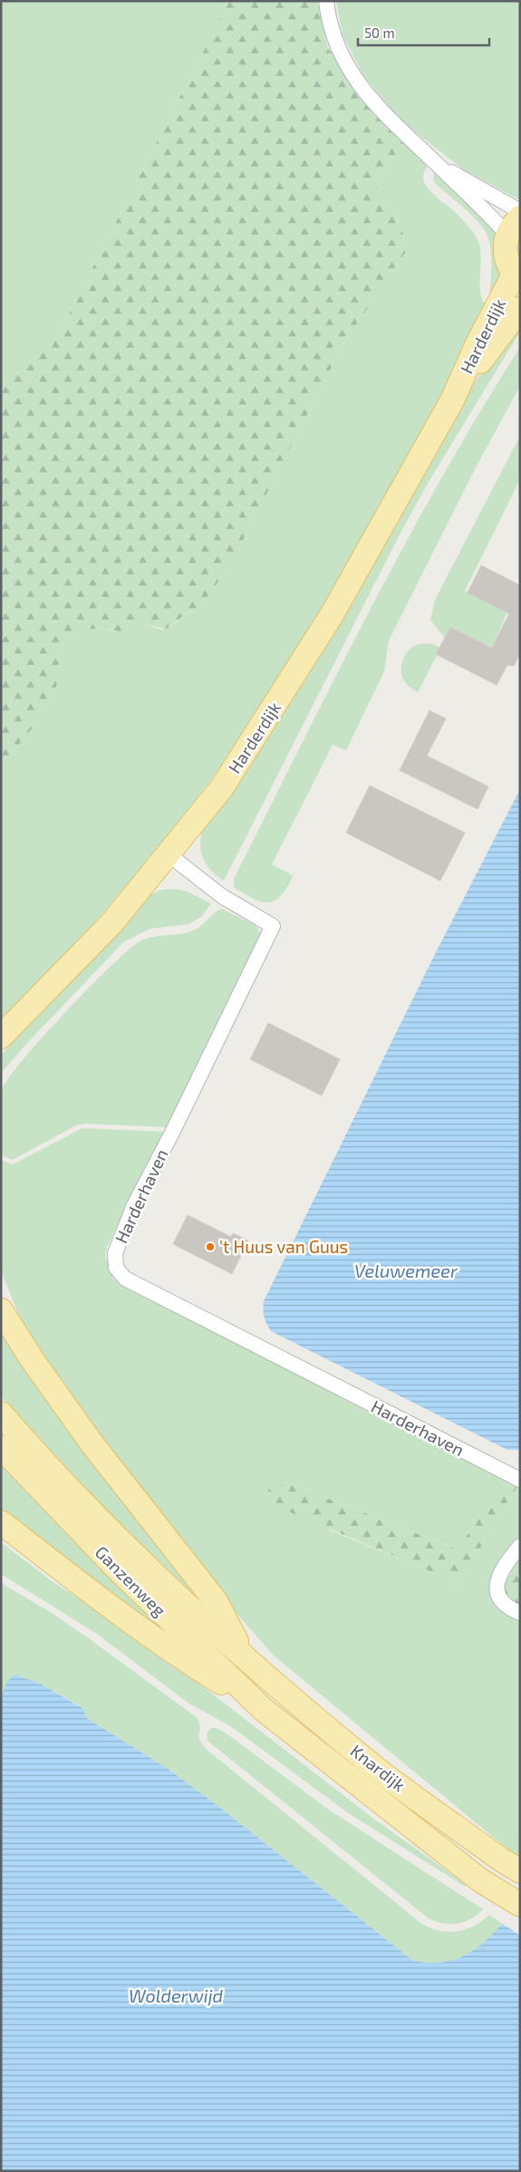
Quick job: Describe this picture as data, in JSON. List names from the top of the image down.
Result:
{
  "streets": {
    "main road": ["Harderdijk", "Ganzenweg", "Knardijk"],
    "street": ["Harderhaven"]
  },
  "crossings": [
    ["Harderdijk", "Harderhaven"],
    ["Ganzenweg", "Knardijk"]
  ],
  "water": ["Veluwemeer", "Wolderwijd"],
  "places": ["'t Huus van Guus"],
  "scale_bar": "50 m"
}
